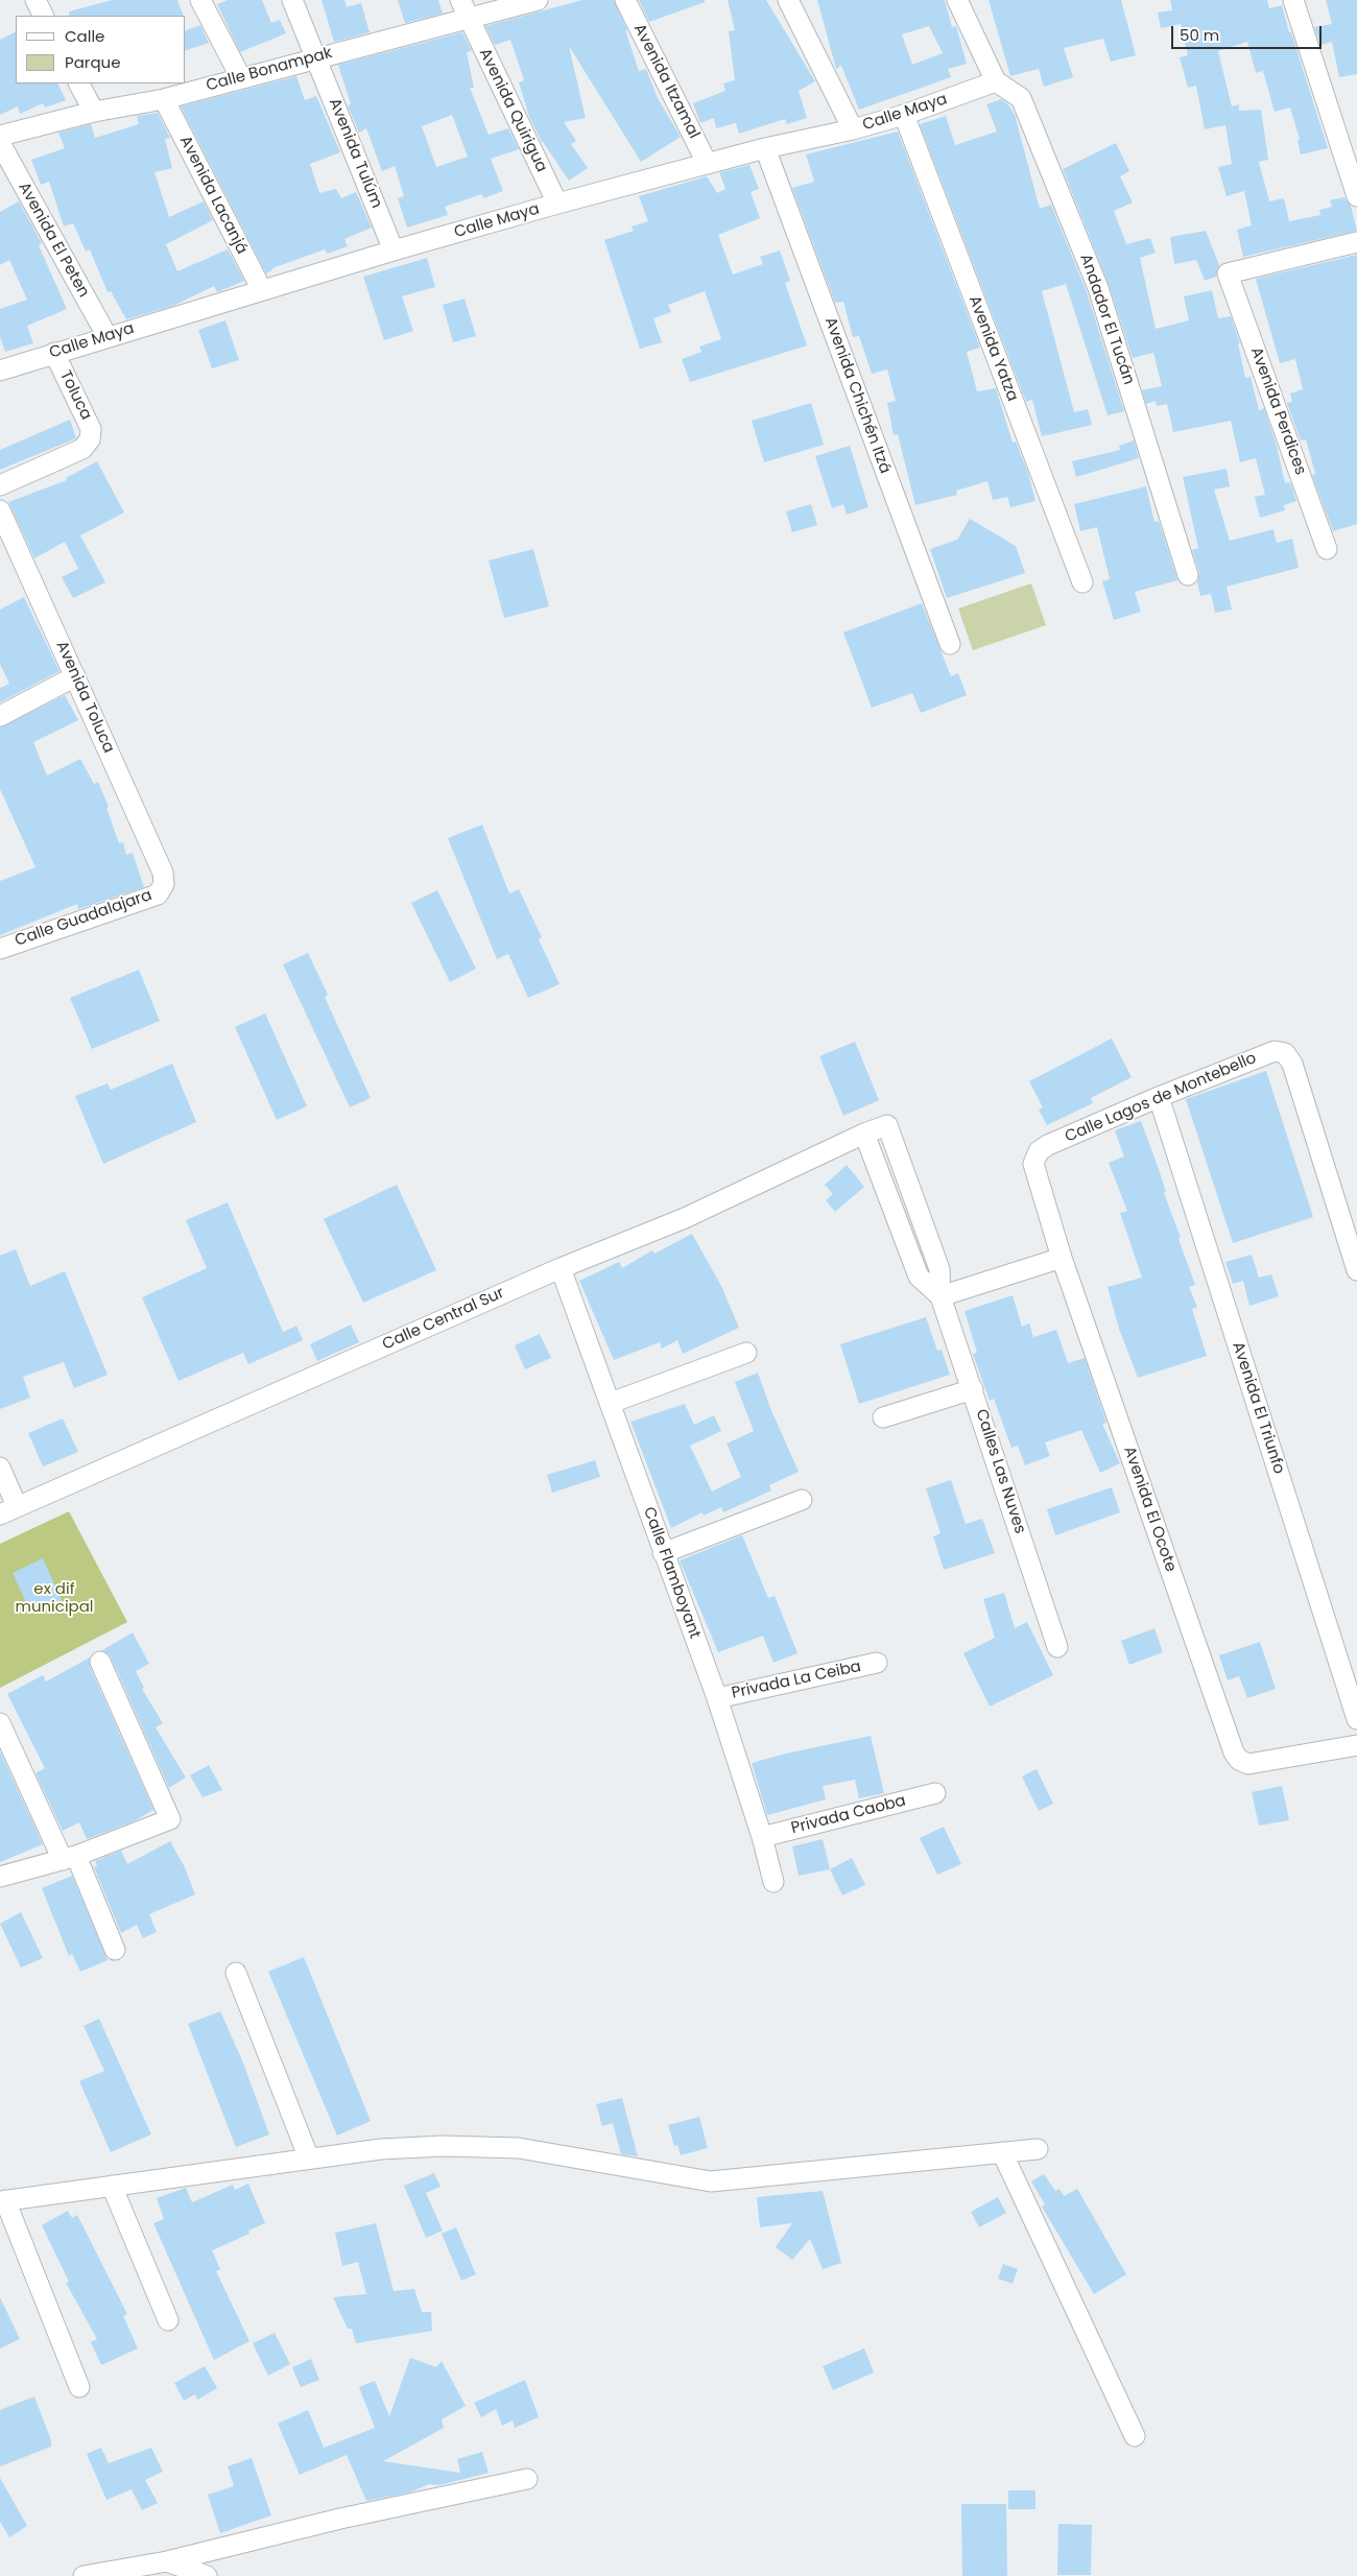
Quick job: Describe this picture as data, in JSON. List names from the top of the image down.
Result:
{
  "streets": {
    "street": [
      "Calle Bonampak",
      "Avenida Itzamal",
      "Avenida Quirigua",
      "Calle Maya",
      "Avenida Tulúm",
      "Avenida Lacanjá",
      "Avenida El Peten",
      "Andador El Tucán",
      "Avenida Yatza",
      "Toluca",
      "Avenida Chichén Itzá",
      "Avenida Perdices",
      "Avenida Toluca",
      "Calle Guadalajara",
      "Calle Lagos de Montebello",
      "Calle Central Sur",
      "Avenida El Triunfo",
      "Calles Las Nuves",
      "Avenida El Ocote",
      "Calle Flamboyant",
      "Privada La Ceiba",
      "Privada Caoba"
    ]
  },
  "crossings": [
    ["Calle Bonampak", "Avenida Quirigua"],
    ["Calle Bonampak", "Avenida Tulúm"],
    ["Calle Bonampak", "Avenida Lacanjá"],
    ["Avenida Itzamal", "Calle Maya"],
    ["Avenida Quirigua", "Calle Maya"],
    ["Calle Maya", "Avenida Tulúm"],
    ["Calle Maya", "Avenida Lacanjá"],
    ["Calle Maya", "Avenida El Peten"],
    ["Calle Maya", "Andador El Tucán"],
    ["Calle Maya", "Avenida Yatza"],
    ["Calle Maya", "Toluca"],
    ["Calle Maya", "Avenida Chichén Itzá"],
    ["Avenida Toluca", "Calle Guadalajara"],
    ["Calle Lagos de Montebello", "Avenida El Triunfo"],
    ["Calle Lagos de Montebello", "Avenida El Ocote"],
    ["Calle Central Sur", "Calles Las Nuves"],
    ["Calle Central Sur", "Calle Flamboyant"],
    ["Calle Flamboyant", "Privada La Ceiba"],
    ["Calle Flamboyant", "Privada Caoba"]
  ],
  "parks": ["ex dif municipal"],
  "legend": ["Calle", "Parque"],
  "scale_bar": "50 m"
}
